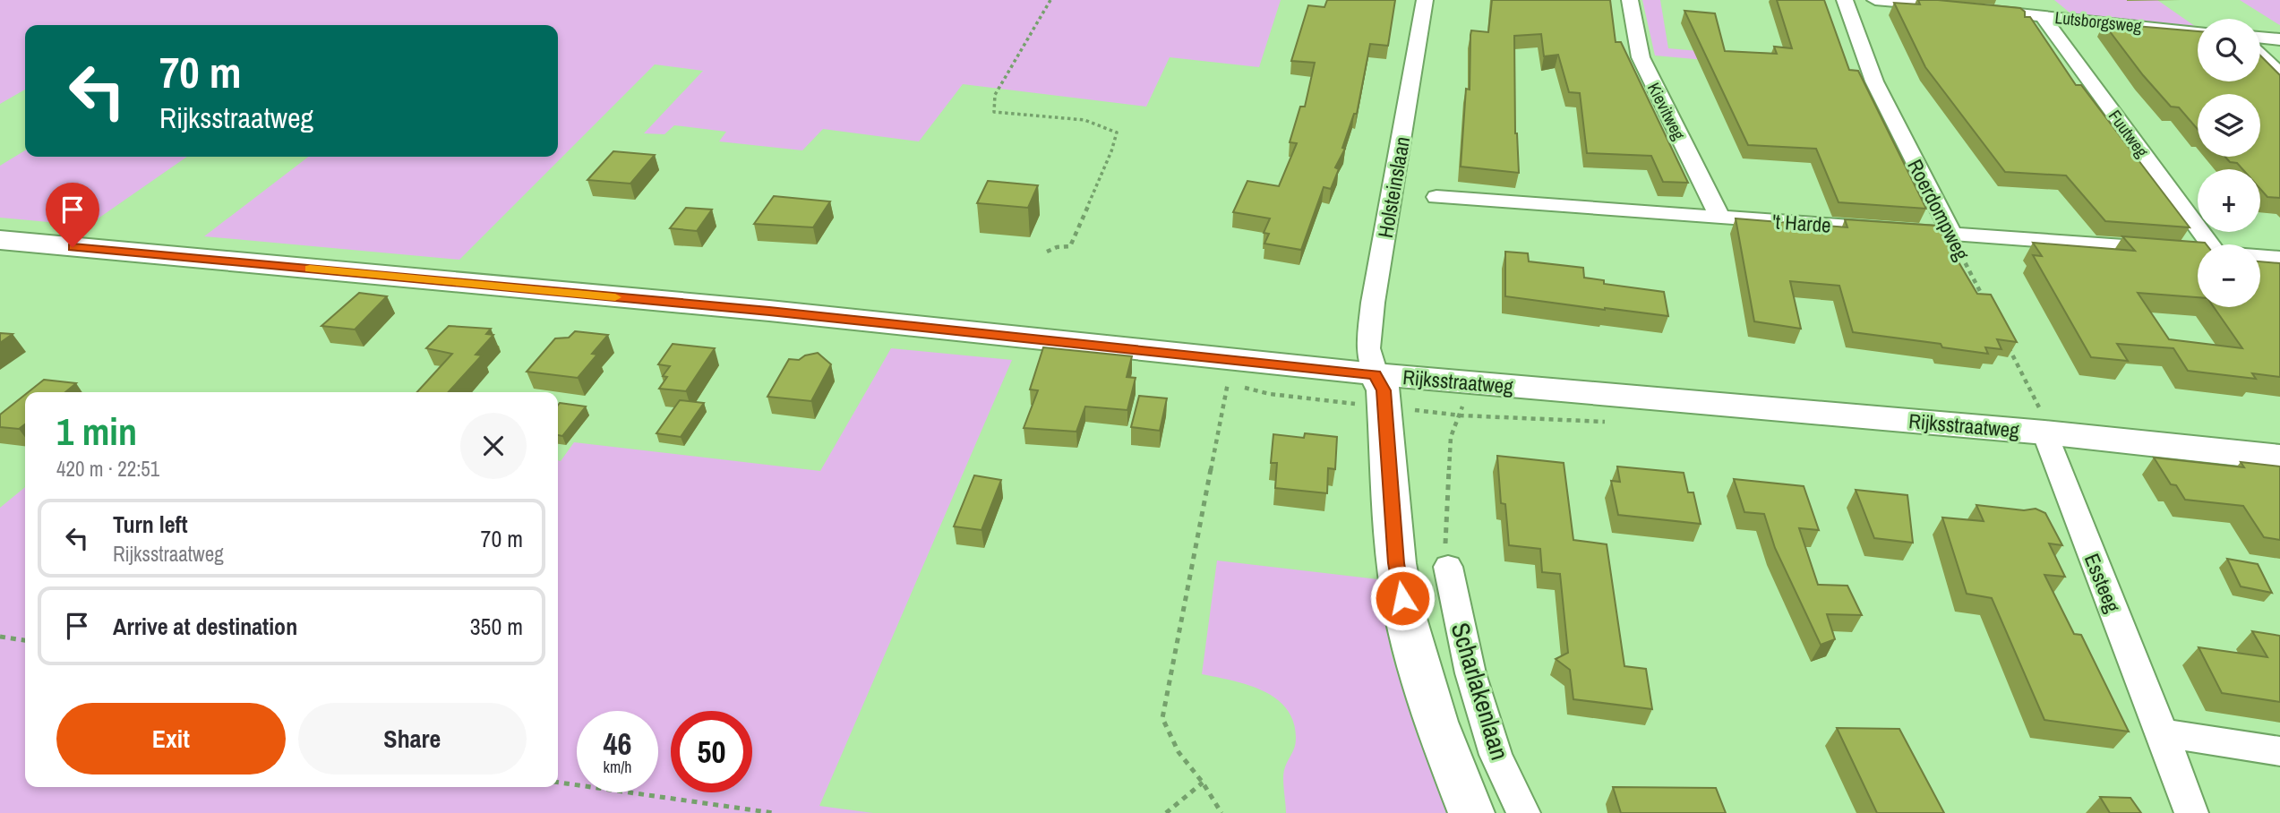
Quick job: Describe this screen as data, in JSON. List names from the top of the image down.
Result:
{
  "streets": {
    "main road": ["Rijksstraatweg"],
    "street": [
      "Lutsborgsweg",
      "Kievitweg",
      "Fuutweg",
      "Holsteinslaan",
      "Roerdompweg",
      "'t Harde",
      "Essteeg",
      "Scharlakenlaan"
    ]
  },
  "crossings": [
    ["Lutsborgsweg", "Fuutweg"],
    ["Kievitweg", "'t Harde"],
    ["Holsteinslaan", "Rijksstraatweg"],
    ["Roerdompweg", "'t Harde"],
    ["Rijksstraatweg", "Essteeg"]
  ],
  "page": {
    "map_buttons": ["+", "−"],
    "turn": ["70 m", "Rijksstraatweg"],
    "heading": ["1 min", "420 m · 22:51"],
    "list": [
      {
        "name": "Turn left",
        "note": "Rijksstraatweg",
        "value": "70 m"
      },
      {
        "name": "Arrive at destination",
        "value": "350 m"
      }
    ],
    "buttons": ["Exit", "Share"],
    "speed": "46 km/h",
    "limit": "50"
  }
}
